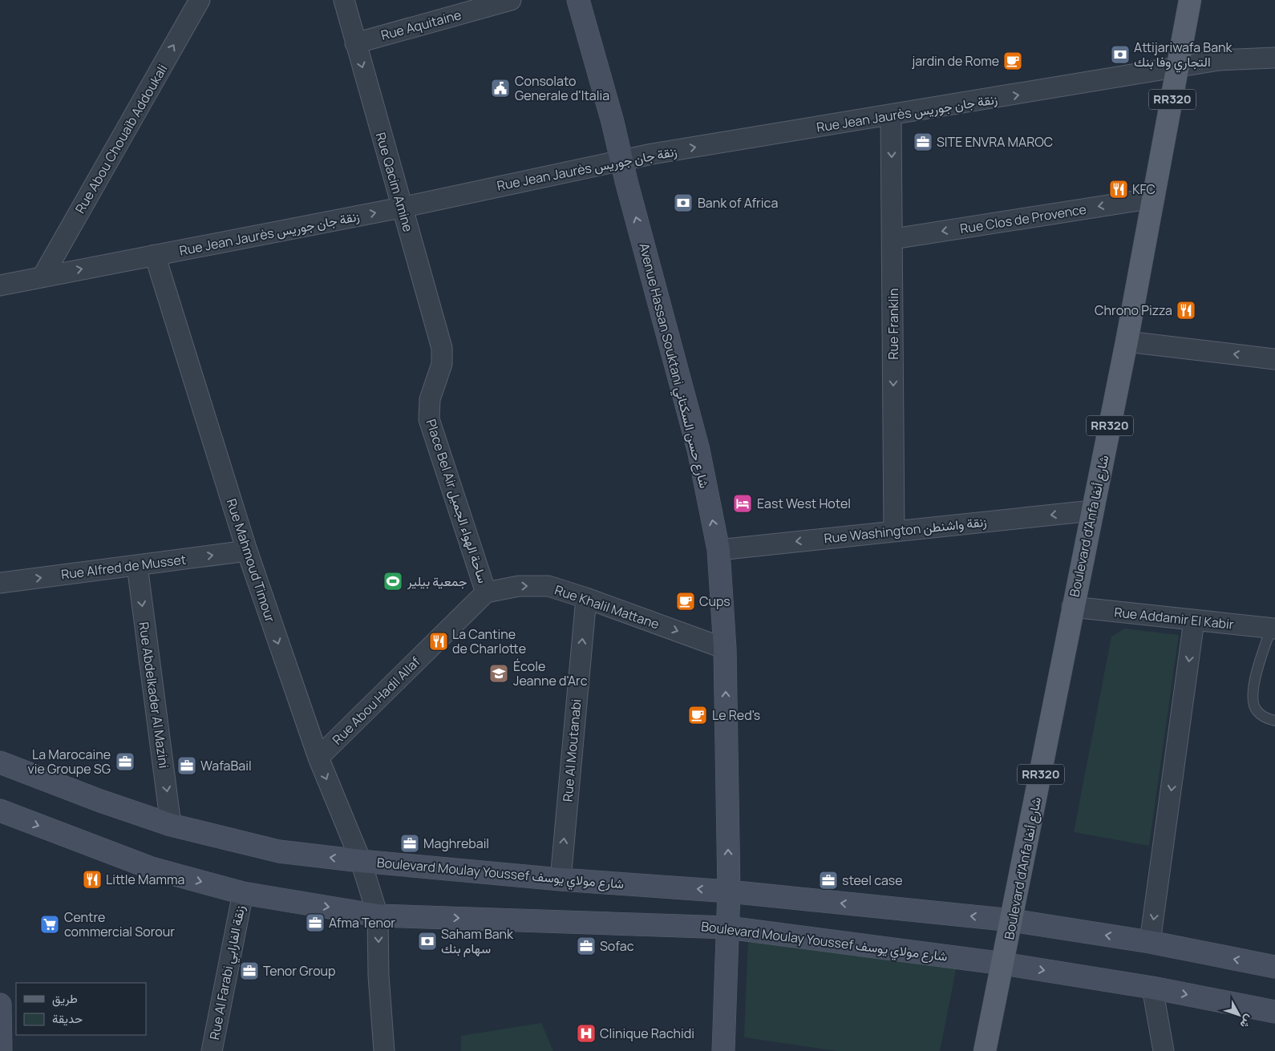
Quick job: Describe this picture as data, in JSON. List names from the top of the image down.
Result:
{
  "streets": {
    "main road": [
      "RR320",
      "Avenue Hassan Souktani شارع حسن السكتاني",
      "Boulevard d'Anfa شارع أنفا",
      "Boulevard Moulay Youssef شارع مولاي يوسف"
    ],
    "street": [
      "Rue Aquitaine",
      "Rue Jean Jaurès زنقة جان جوريس",
      "Rue Abou Chouaïb Addoukali",
      "Rue Qacim Amine",
      "Rue Clos de Provence",
      "Rue Franklin",
      "Place Bel Air ساحة الهواء الجميل",
      "Rue Washington زنقة واشنطن",
      "Rue Mahmoud Timour",
      "Rue Alfred de Musset",
      "Rue Khalil Mattane",
      "Rue Addamir El Kabir",
      "Rue Abdelkader Al Mazini",
      "Rue Abou Hadil Allaf",
      "Rue Al Moutanabi",
      "Rue Al Farabi زنقة الفارابي"
    ]
  },
  "crossings": [
    ["Rue Aquitaine", "Rue Qacim Amine"],
    ["Rue Jean Jaurès زنقة جان جوريس", "Rue Abou Chouaïb Addoukali"],
    ["Rue Jean Jaurès زنقة جان جوريس", "Rue Qacim Amine"],
    ["Rue Jean Jaurès زنقة جان جوريس", "Rue Franklin"],
    ["Rue Jean Jaurès زنقة جان جوريس", "Avenue Hassan Souktani شارع حسن السكتاني"],
    ["Rue Jean Jaurès زنقة جان جوريس", "Boulevard d'Anfa شارع أنفا"],
    ["Rue Jean Jaurès زنقة جان جوريس", "Rue Mahmoud Timour"],
    ["Rue Qacim Amine", "Place Bel Air ساحة الهواء الجميل"],
    ["Rue Clos de Provence", "Rue Franklin"],
    ["Rue Clos de Provence", "Boulevard d'Anfa شارع أنفا"],
    ["Rue Franklin", "Rue Washington زنقة واشنطن"],
    ["Avenue Hassan Souktani شارع حسن السكتاني", "Rue Washington زنقة واشنطن"],
    ["Avenue Hassan Souktani شارع حسن السكتاني", "Rue Khalil Mattane"],
    ["Avenue Hassan Souktani شارع حسن السكتاني", "Boulevard Moulay Youssef شارع مولاي يوسف"],
    ["Place Bel Air ساحة الهواء الجميل", "Rue Khalil Mattane"],
    ["Place Bel Air ساحة الهواء الجميل", "Rue Abou Hadil Allaf"],
    ["Boulevard d'Anfa شارع أنفا", "Rue Washington زنقة واشنطن"],
    ["Boulevard d'Anfa شارع أنفا", "Rue Addamir El Kabir"],
    ["Boulevard d'Anfa شارع أنفا", "Boulevard Moulay Youssef شارع مولاي يوسف"],
    ["Rue Mahmoud Timour", "Rue Alfred de Musset"],
    ["Rue Mahmoud Timour", "Rue Abou Hadil Allaf"],
    ["Rue Mahmoud Timour", "Boulevard Moulay Youssef شارع مولاي يوسف"],
    ["Rue Alfred de Musset", "Rue Abdelkader Al Mazini"],
    ["Rue Khalil Mattane", "Rue Abou Hadil Allaf"],
    ["Rue Khalil Mattane", "Rue Al Moutanabi"],
    ["Rue Abdelkader Al Mazini", "Boulevard Moulay Youssef شارع مولاي يوسف"],
    ["Rue Al Moutanabi", "Boulevard Moulay Youssef شارع مولاي يوسف"],
    ["Boulevard Moulay Youssef شارع مولاي يوسف", "Rue Al Farabi زنقة الفارابي"]
  ],
  "one_way": [
    "Rue Jean Jaurès زنقة جان جوريس",
    "Rue Abou Chouaïb Addoukali",
    "Rue Qacim Amine",
    "Rue Clos de Provence",
    "Rue Franklin",
    "Avenue Hassan Souktani شارع حسن السكتاني",
    "Rue Washington زنقة واشنطن",
    "Rue Mahmoud Timour",
    "Rue Alfred de Musset",
    "Rue Khalil Mattane",
    "Rue Abdelkader Al Mazini",
    "Rue Al Moutanabi"
  ],
  "places": {
    "bank": ["Attijariwafa Bank التجاري وفا بنك", "Bank of Africa", "Saham Bank سهام بنك"],
    "cafe": ["jardin de Rome", "Cups", "Le Red's"],
    "public building": ["Consolato Generale d'Italia"],
    "office": [
      "SITE ENVRA MAROC",
      "La Marocaine vie Groupe SG",
      "WafaBail",
      "Maghrebail",
      "steel case",
      "Afma Tenor",
      "Sofac",
      "Tenor Group"
    ],
    "restaurant": [
      "KFC",
      "Chrono Pizza",
      "La Cantine de Charlotte",
      "Little Mamma"
    ],
    "hotel": ["East West Hotel"],
    "sports": ["جمعية بيلير"],
    "school or university": ["École Jeanne d'Arc"],
    "supermarket": ["Centre commercial Sorour"],
    "hospital": ["Clinique Rachidi"]
  },
  "legend": ["طريق", "حديقة"],
  "north": "bottom right"
}
